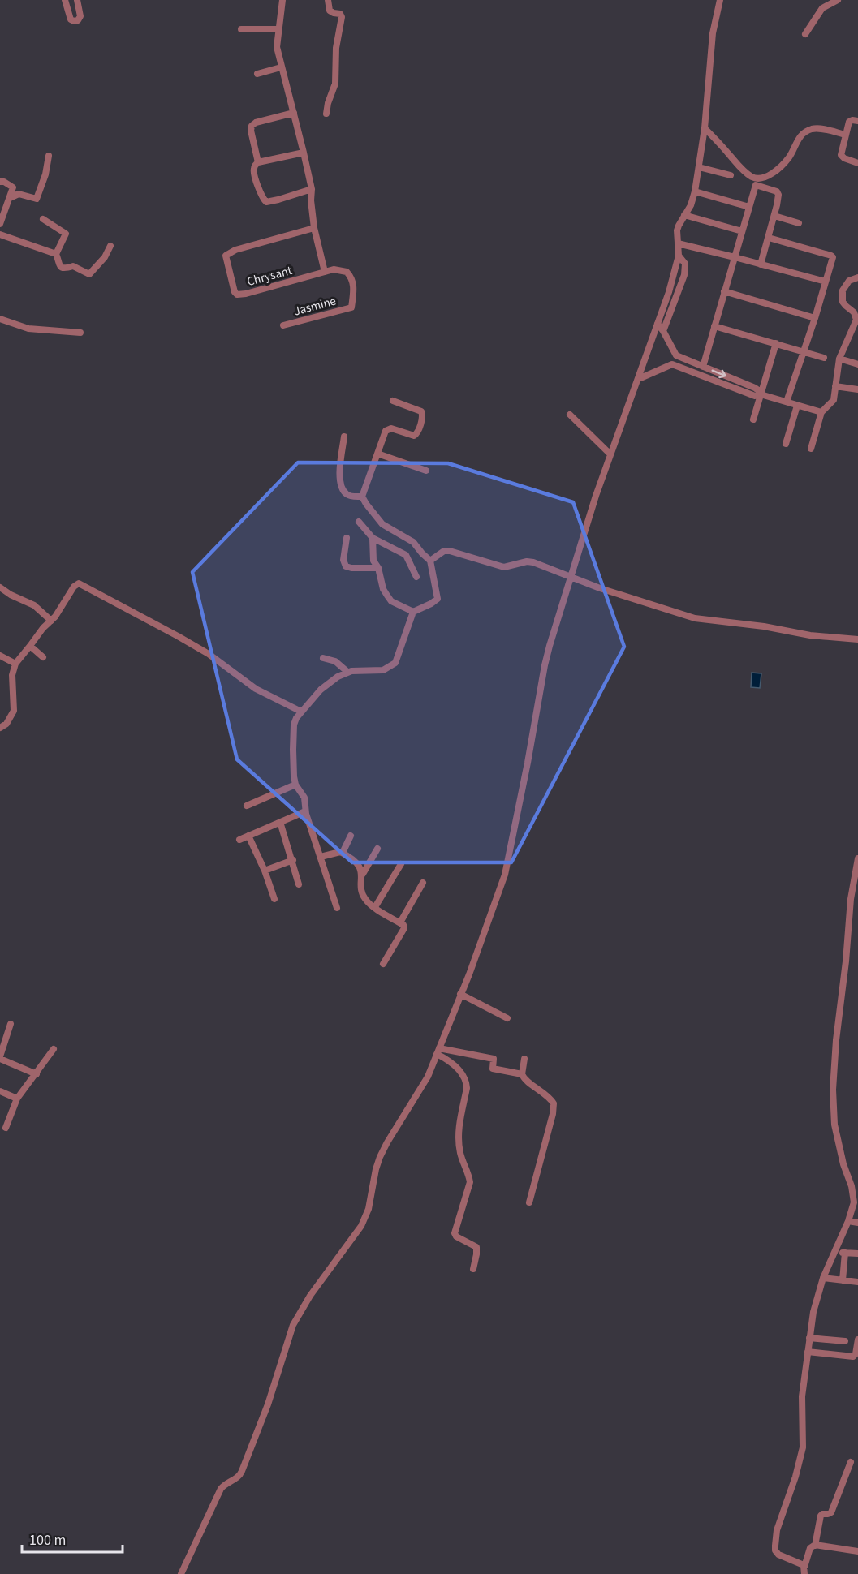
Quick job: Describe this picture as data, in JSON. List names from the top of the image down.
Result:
{
  "streets": {
    "street": ["Chrysant", "Jasmine"]
  },
  "crossings": [
    ["Chrysant", "Jasmine"]
  ],
  "scale_bar": "100 m"
}
